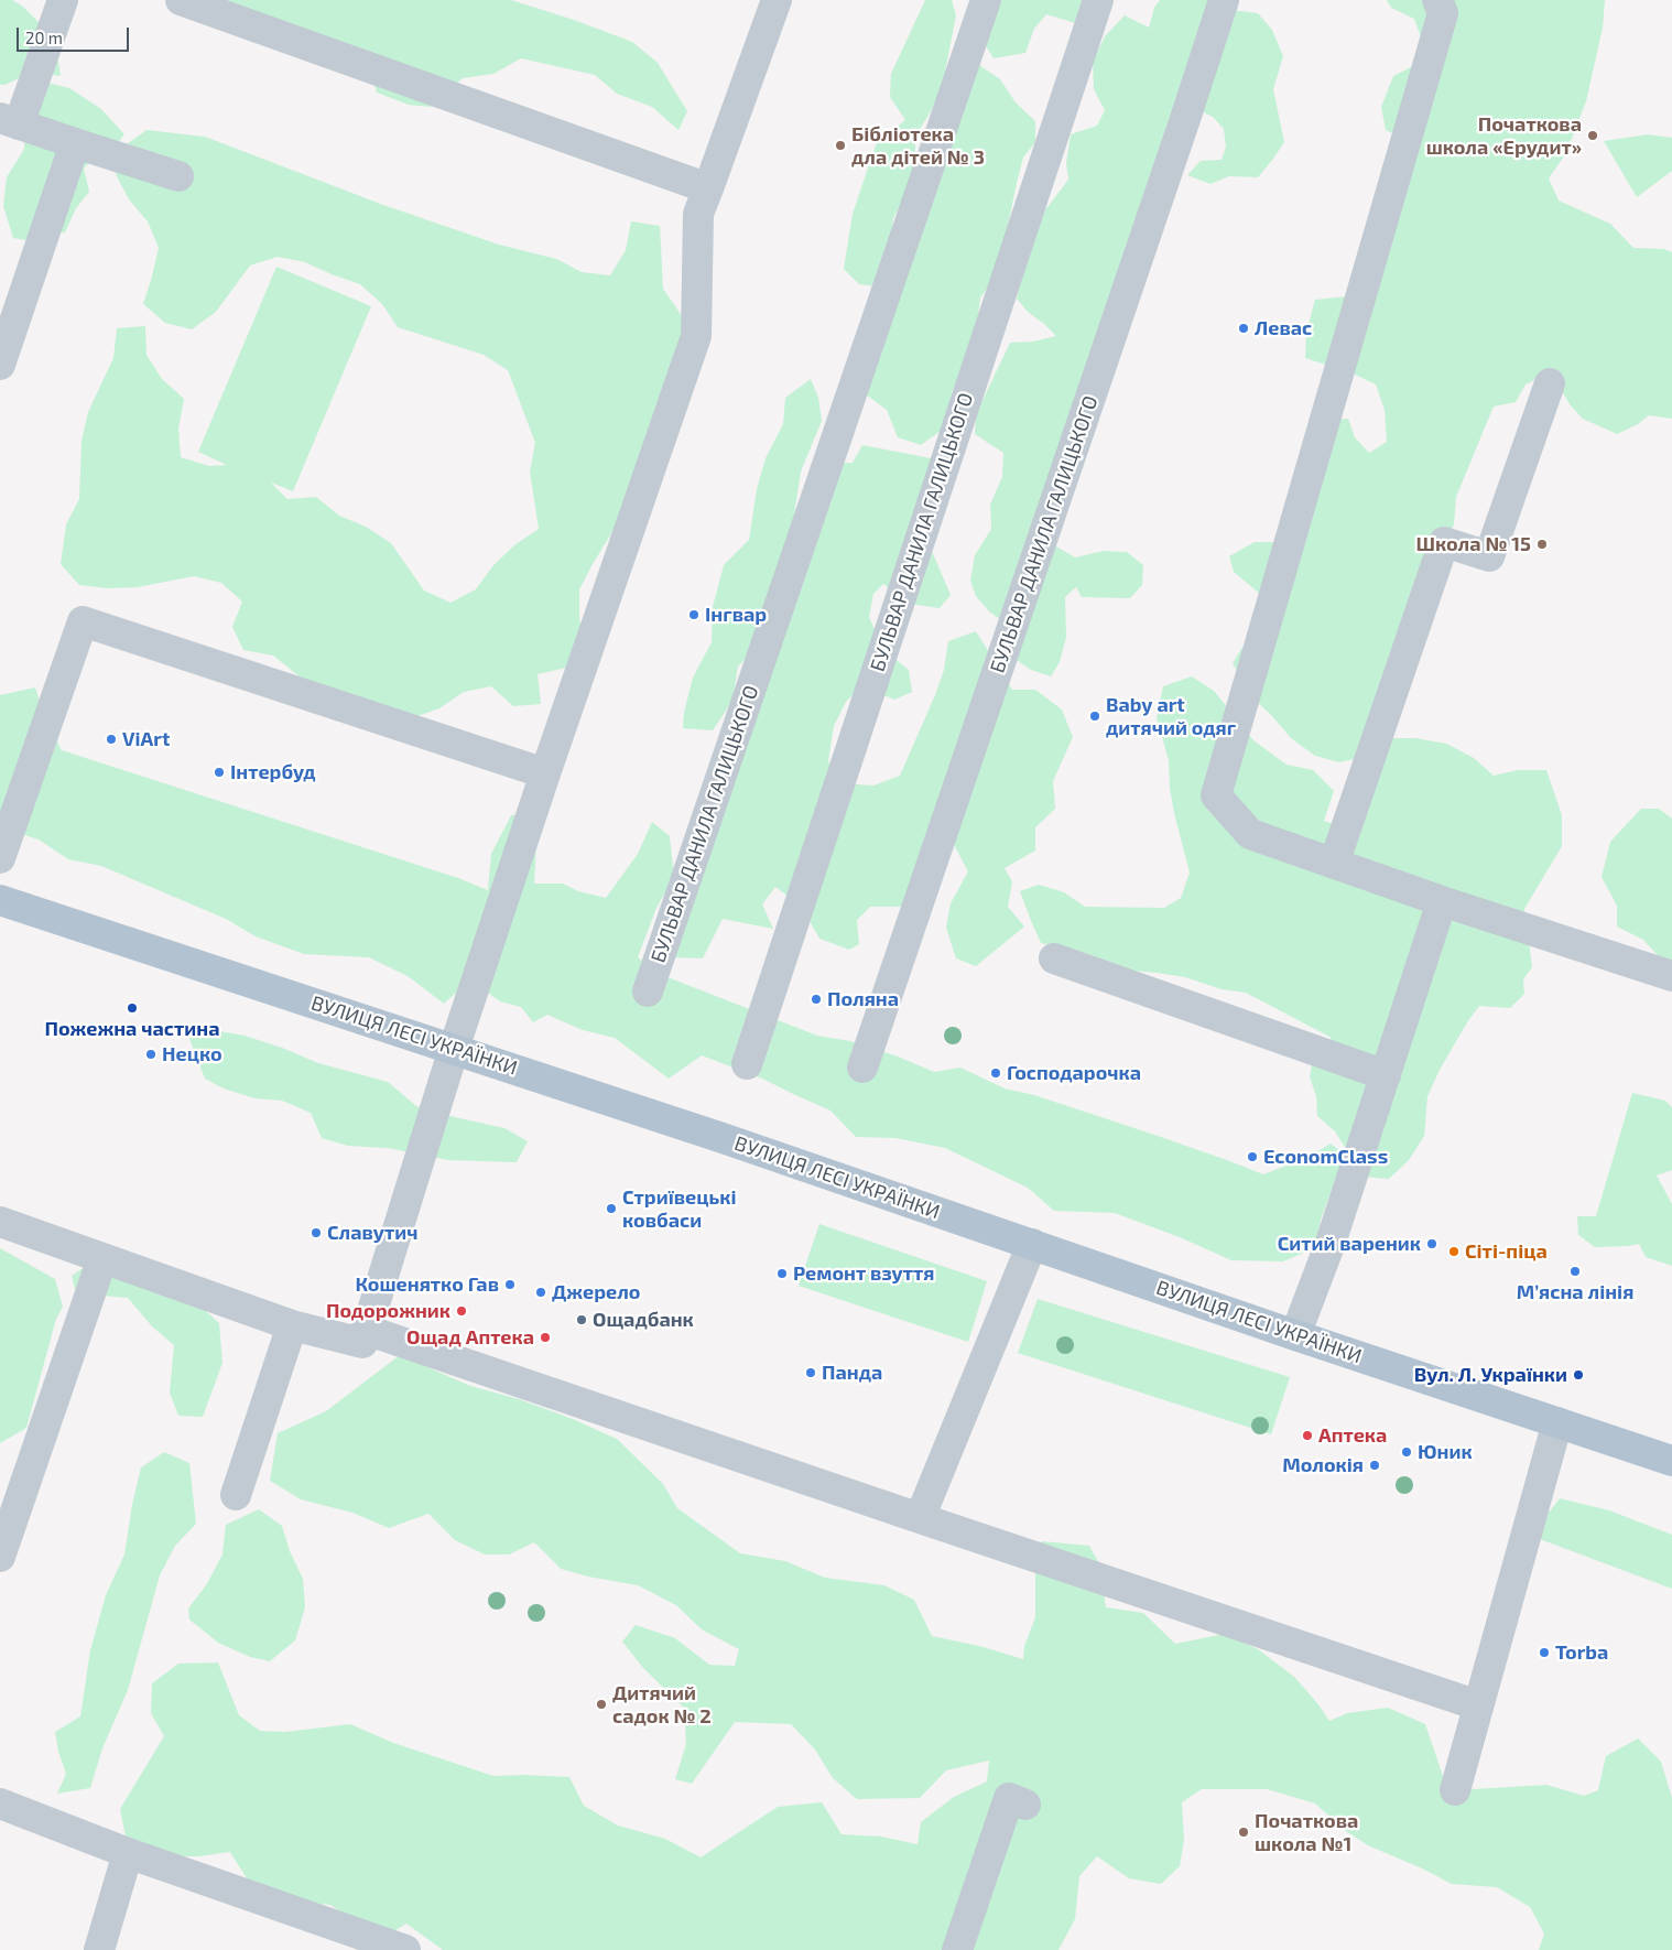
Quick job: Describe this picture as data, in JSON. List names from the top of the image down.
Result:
{
  "streets": {
    "main road": ["ВУЛИЦЯ ЛЕСІ УКРАЇНКИ"],
    "street": ["БУЛЬВАР ДАНИЛА ГАЛИЦЬКОГО"]
  },
  "places": [
    "Початкова школа «Ерудит»",
    "Бібліотека дла дітей № 3",
    "Левас",
    "Школа № 15",
    "Інгвар",
    "Baby art дитячий одяг",
    "ViArt",
    "Інтербуд",
    "Поляна",
    "Пожежна частина",
    "Нецко",
    "Господарочка",
    "EconomClass",
    "Стриївецькі ковбаси",
    "Славутич",
    "Ситий вареник",
    "Сіті-піца",
    "Мʼясна лінія",
    "Ремонт взуття",
    "Кошенятко Гав",
    "Джерело",
    "Подорожник",
    "Ощадбанк",
    "Ощад Аптека",
    "Панда",
    "Вул. Л. Українки",
    "Аптека",
    "Юник",
    "Молокія",
    "Torba",
    "Дитячий садок № 2",
    "Початкова школа №1"
  ],
  "scale_bar": "20 m"
}
